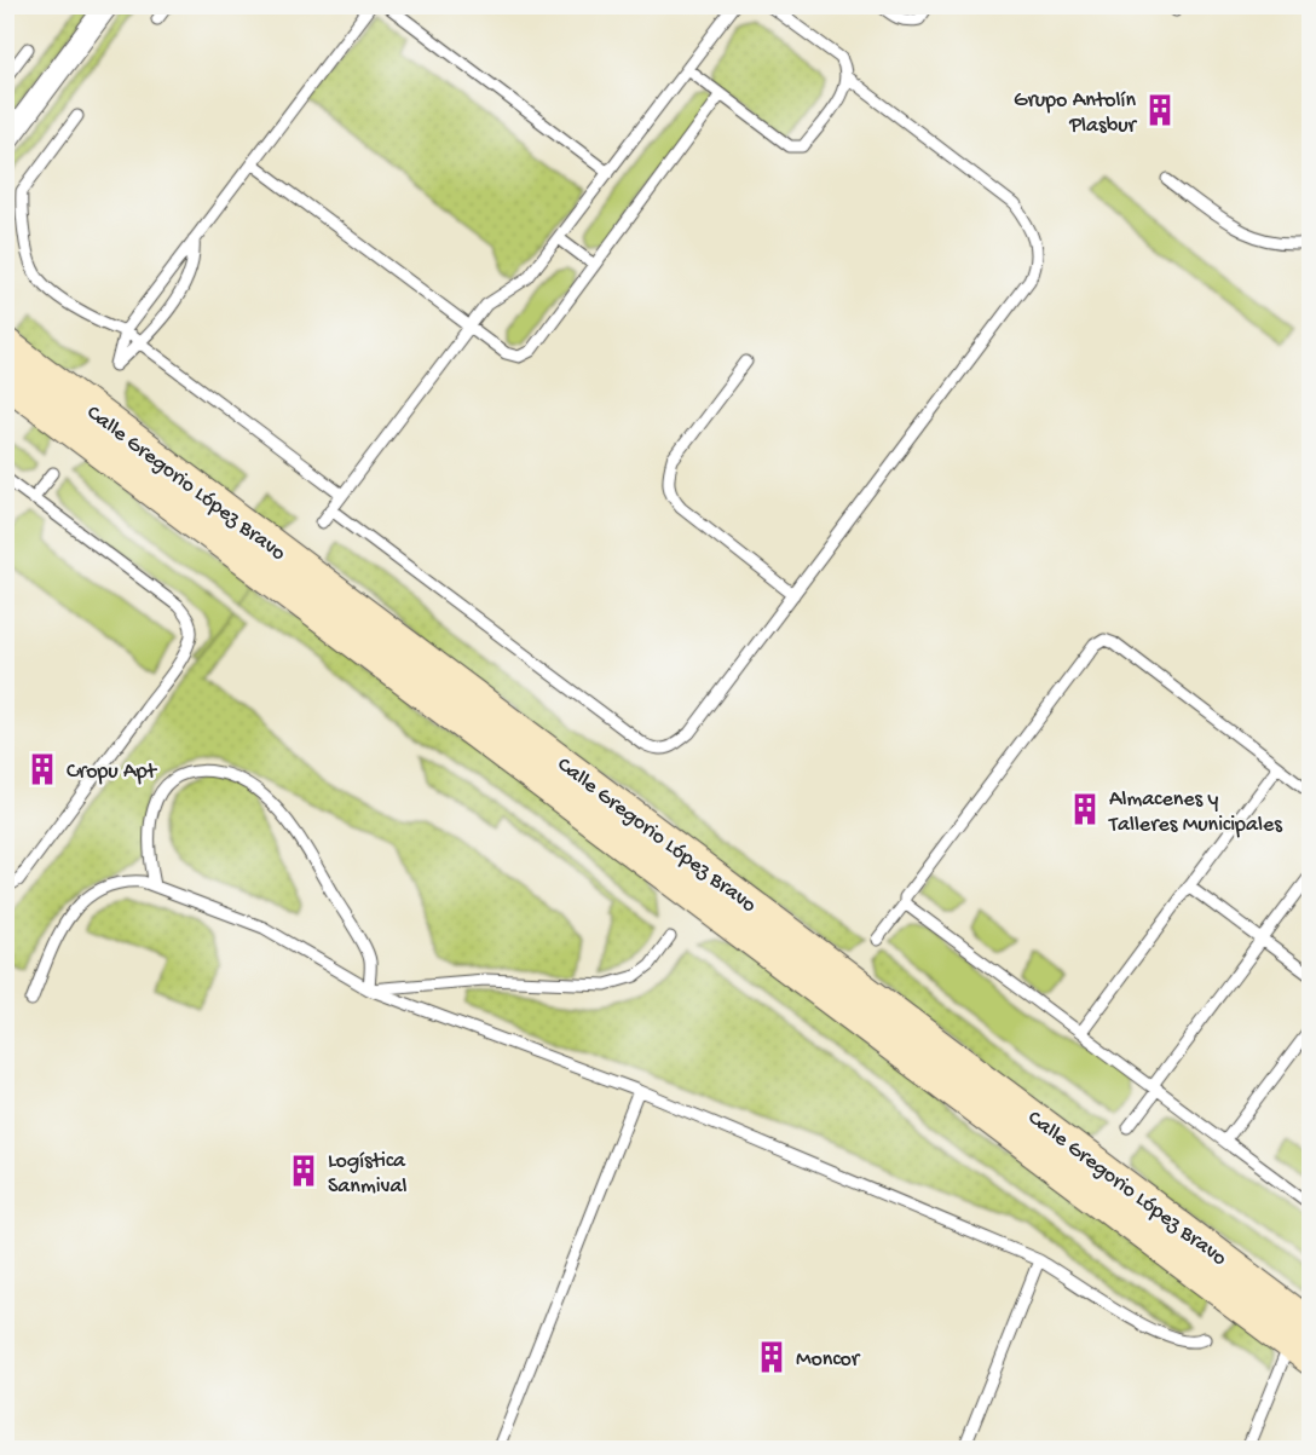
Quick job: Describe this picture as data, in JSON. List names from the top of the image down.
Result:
{
  "streets": {
    "main road": ["Calle Gregorio López Bravo"]
  },
  "places": {
    "building": [
      "Grupo Antolín Plasbur",
      "Cropu Apt",
      "Almacenes y Talleres Municipales",
      "Logística Sanmival",
      "Moncor"
    ]
  }
}
